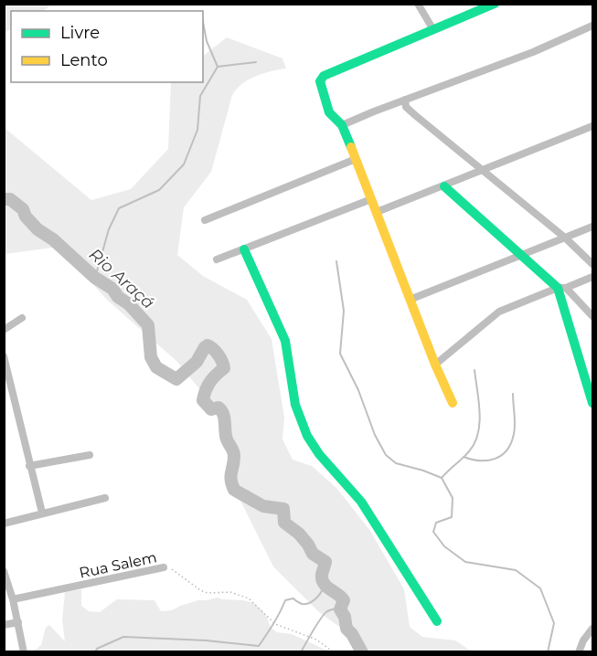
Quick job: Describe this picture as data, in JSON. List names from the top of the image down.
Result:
{
  "streets": {
    "street": ["Rua Salem"]
  },
  "water": ["Rio Araçá"],
  "legend": ["Livre", "Lento"]
}
